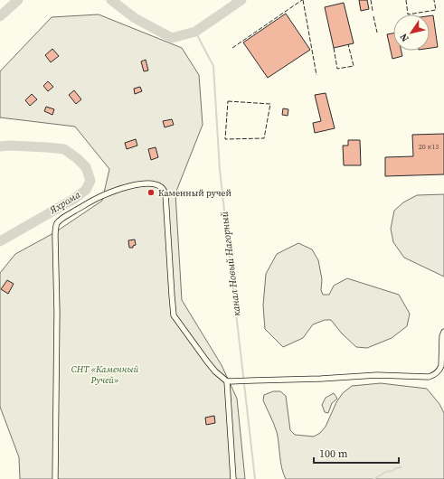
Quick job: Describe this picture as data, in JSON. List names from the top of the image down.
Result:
{
  "water": ["Яхрома", "канал Новый Нагорный"],
  "parks": ["СНТ «Каменный Ручей»"],
  "places": ["Каменный ручей"],
  "house_numbers": ["20 к13"],
  "scale_bar": "100 m",
  "north": "bottom left"
}
